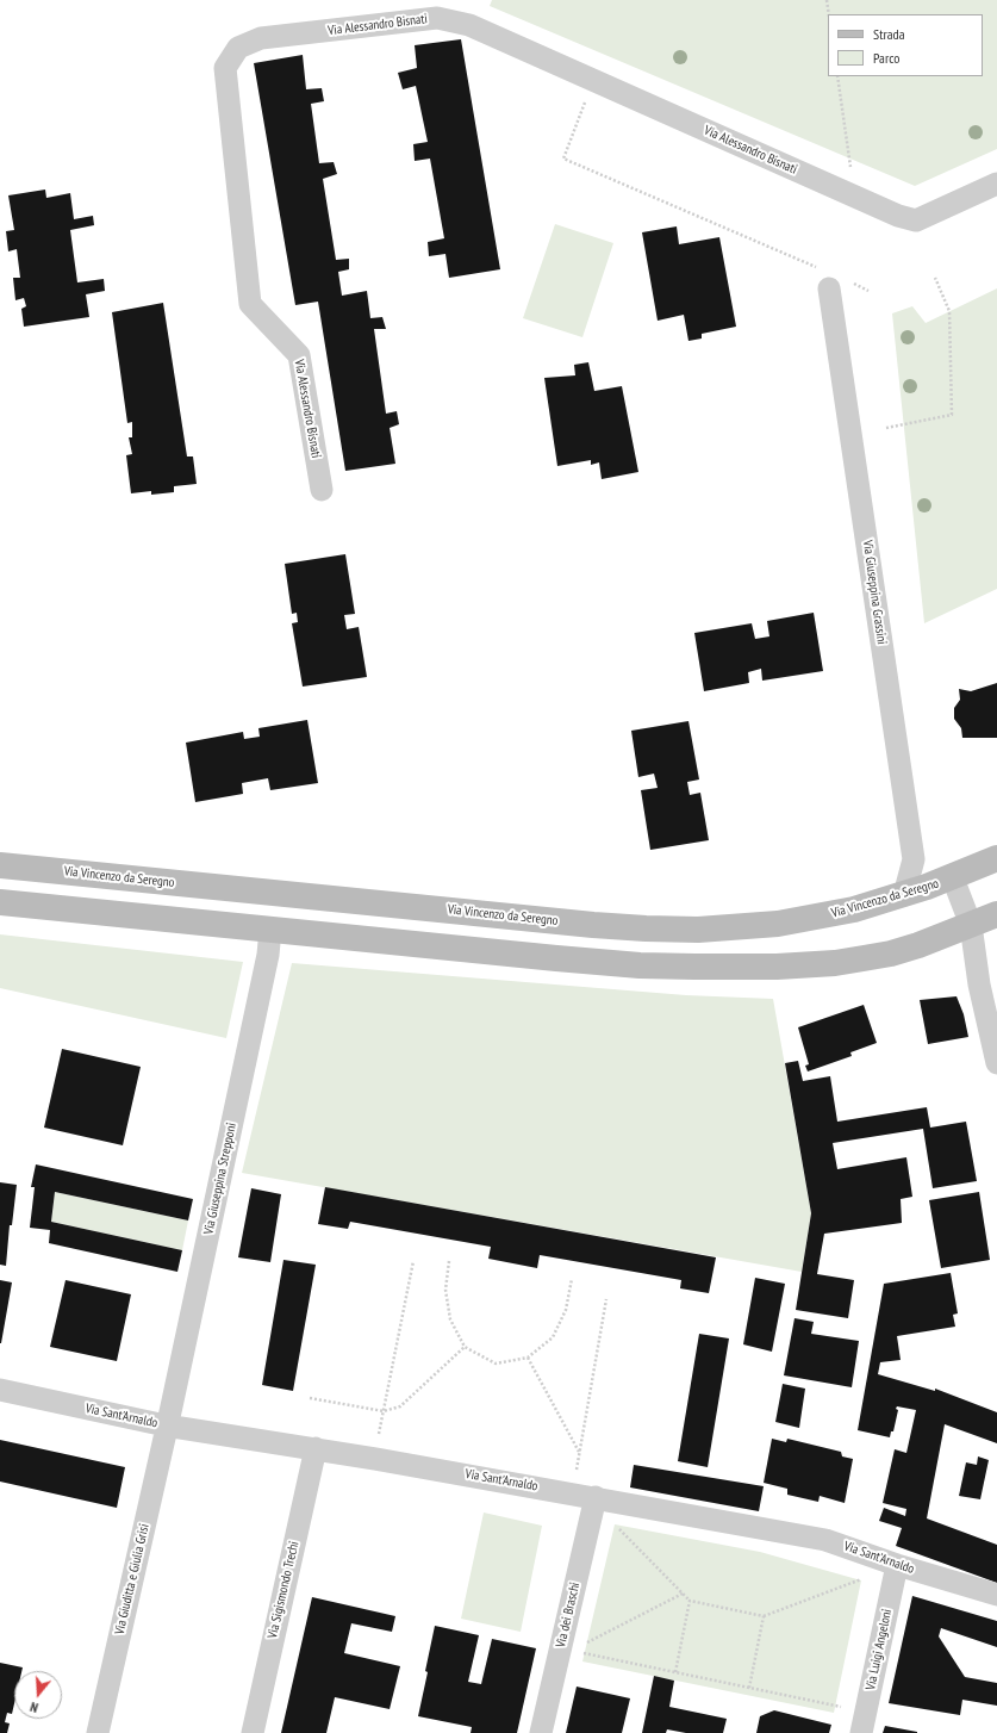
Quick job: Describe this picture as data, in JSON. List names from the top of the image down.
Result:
{
  "streets": {
    "main road": ["Via Vincenzo da Seregno"],
    "street": [
      "Via Alessandro Bisnati",
      "Via Giuseppina Grassini",
      "Via Giuseppina Strepponi",
      "Via Sant'Arnaldo",
      "Via Giuditta e Giulia Grisi",
      "Via Sigismondo Trechi",
      "Via dei Braschi",
      "Via Luigi Angeloni"
    ]
  },
  "crossings": [
    ["Via Giuseppina Grassini", "Via Vincenzo da Seregno"],
    ["Via Giuseppina Strepponi", "Via Sant'Arnaldo"],
    ["Via Giuseppina Strepponi", "Via Giuditta e Giulia Grisi"],
    ["Via Sant'Arnaldo", "Via Giuditta e Giulia Grisi"],
    ["Via Sant'Arnaldo", "Via Sigismondo Trechi"],
    ["Via Sant'Arnaldo", "Via dei Braschi"],
    ["Via Sant'Arnaldo", "Via Luigi Angeloni"]
  ],
  "legend": ["Strada", "Parco"],
  "north": "bottom"
}
